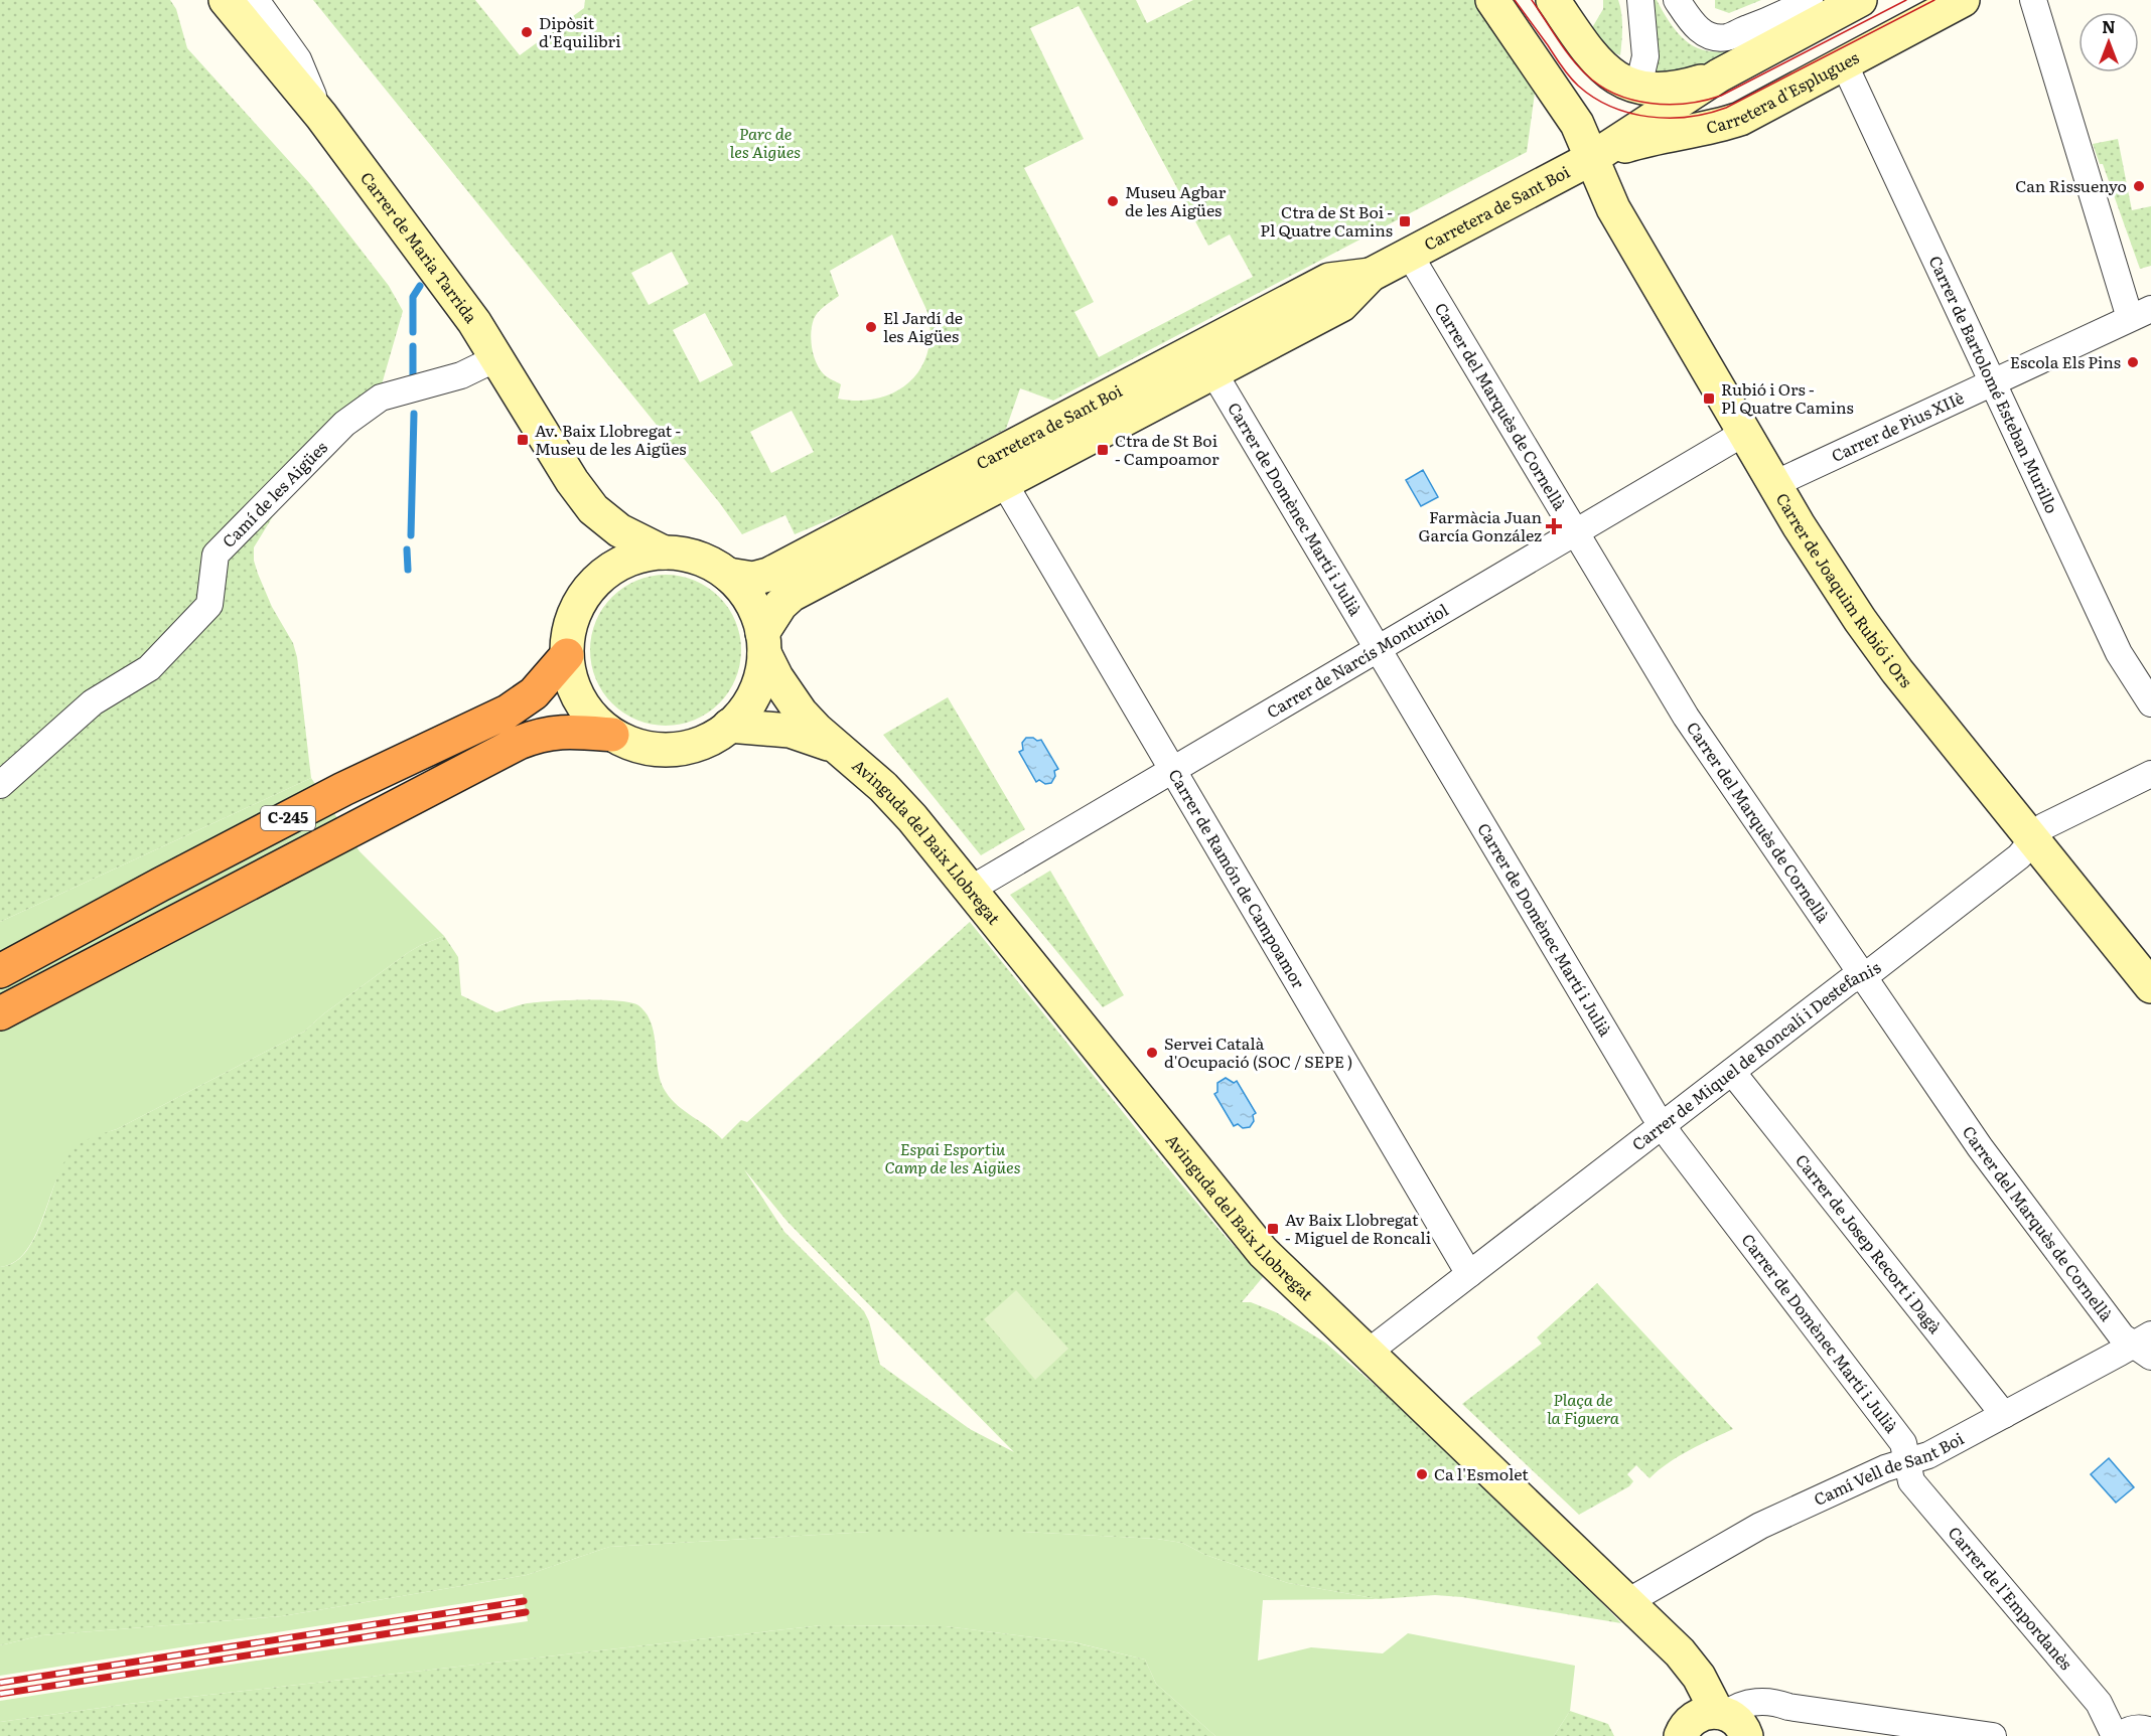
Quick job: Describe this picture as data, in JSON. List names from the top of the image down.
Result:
{
  "streets": {
    "highway": ["C-245"],
    "street": [
      "Carretera d'Esplugues",
      "Carretera de Sant Boi",
      "Carrer de Maria Tarrida",
      "Carrer de Bartolomé Esteban Murillo",
      "Carrer del Marquès de Cornellà",
      "Carrer de Pius XIIè",
      "Camí de les Aigües",
      "Carrer de Domènec Martí i Julià",
      "Carrer de Joaquim Rubió i Ors",
      "Carrer de Narcís Monturiol",
      "Avinguda del Baix Llobregat",
      "Carrer de Ramón de Campoamor",
      "Carrer de Miquel de Roncalí i Destefanis",
      "Carrer de Josep Recort i Dagà",
      "Camí Vell de Sant Boi",
      "Carrer de l'Empordanès"
    ]
  },
  "crossings": [
    ["Carretera d'Esplugues", "Carretera de Sant Boi"],
    ["Carretera d'Esplugues", "Carrer de Bartolomé Esteban Murillo"],
    ["Carretera d'Esplugues", "Carrer de Joaquim Rubió i Ors"],
    ["Carretera de Sant Boi", "Carrer del Marquès de Cornellà"],
    ["Carretera de Sant Boi", "Carrer de Domènec Martí i Julià"],
    ["Carretera de Sant Boi", "Carrer de Joaquim Rubió i Ors"],
    ["Carretera de Sant Boi", "C-245"],
    ["Carretera de Sant Boi", "Avinguda del Baix Llobregat"],
    ["Carretera de Sant Boi", "Carrer de Ramón de Campoamor"],
    ["Carrer de Maria Tarrida", "Camí de les Aigües"],
    ["Carrer de Bartolomé Esteban Murillo", "Carrer de Pius XIIè"],
    ["Carrer del Marquès de Cornellà", "Carrer de Narcís Monturiol"],
    ["Carrer del Marquès de Cornellà", "Carrer de Miquel de Roncalí i Destefanis"],
    ["Carrer del Marquès de Cornellà", "Camí Vell de Sant Boi"],
    ["Carrer de Pius XIIè", "Carrer de Joaquim Rubió i Ors"],
    ["Carrer de Domènec Martí i Julià", "Carrer de Narcís Monturiol"],
    ["Carrer de Domènec Martí i Julià", "Carrer de Miquel de Roncalí i Destefanis"],
    ["Carrer de Domènec Martí i Julià", "Camí Vell de Sant Boi"],
    ["Carrer de Domènec Martí i Julià", "Carrer de l'Empordanès"],
    ["Carrer de Joaquim Rubió i Ors", "Carrer de Narcís Monturiol"],
    ["Carrer de Joaquim Rubió i Ors", "Carrer de Miquel de Roncalí i Destefanis"],
    ["Carrer de Narcís Monturiol", "Avinguda del Baix Llobregat"],
    ["Carrer de Narcís Monturiol", "Carrer de Ramón de Campoamor"],
    ["C-245", "Avinguda del Baix Llobregat"],
    ["Avinguda del Baix Llobregat", "Carrer de Miquel de Roncalí i Destefanis"],
    ["Avinguda del Baix Llobregat", "Camí Vell de Sant Boi"],
    ["Carrer de Ramón de Campoamor", "Carrer de Miquel de Roncalí i Destefanis"],
    ["Carrer de Miquel de Roncalí i Destefanis", "Carrer de Josep Recort i Dagà"],
    ["Carrer de Josep Recort i Dagà", "Camí Vell de Sant Boi"],
    ["Camí Vell de Sant Boi", "Carrer de l'Empordanès"]
  ],
  "parks": ["Parc de les Aigües", "Espai Esportiu Camp de les Aigües", "Plaça de la Figuera"],
  "places": {
    "other": [
      "Dipòsit d'Equilibri",
      "Can Rissuenyo",
      "Museu Agbar de les Aigües",
      "El Jardí de les Aigües",
      "Escola Els Pins",
      "Servei Català d'Ocupació (SOC / SEPE )",
      "Ca l'Esmolet"
    ],
    "transit": [
      "Ctra de St Boi - Pl Quatre Camins",
      "Rubió i Ors - Pl Quatre Camins",
      "Av. Baix Llobregat - Museu de les Aigües",
      "Ctra de St Boi - Campoamor",
      "Av Baix Llobregat - Miguel de Roncali"
    ],
    "health": ["Farmàcia Juan García González"]
  },
  "north": "top"
}
